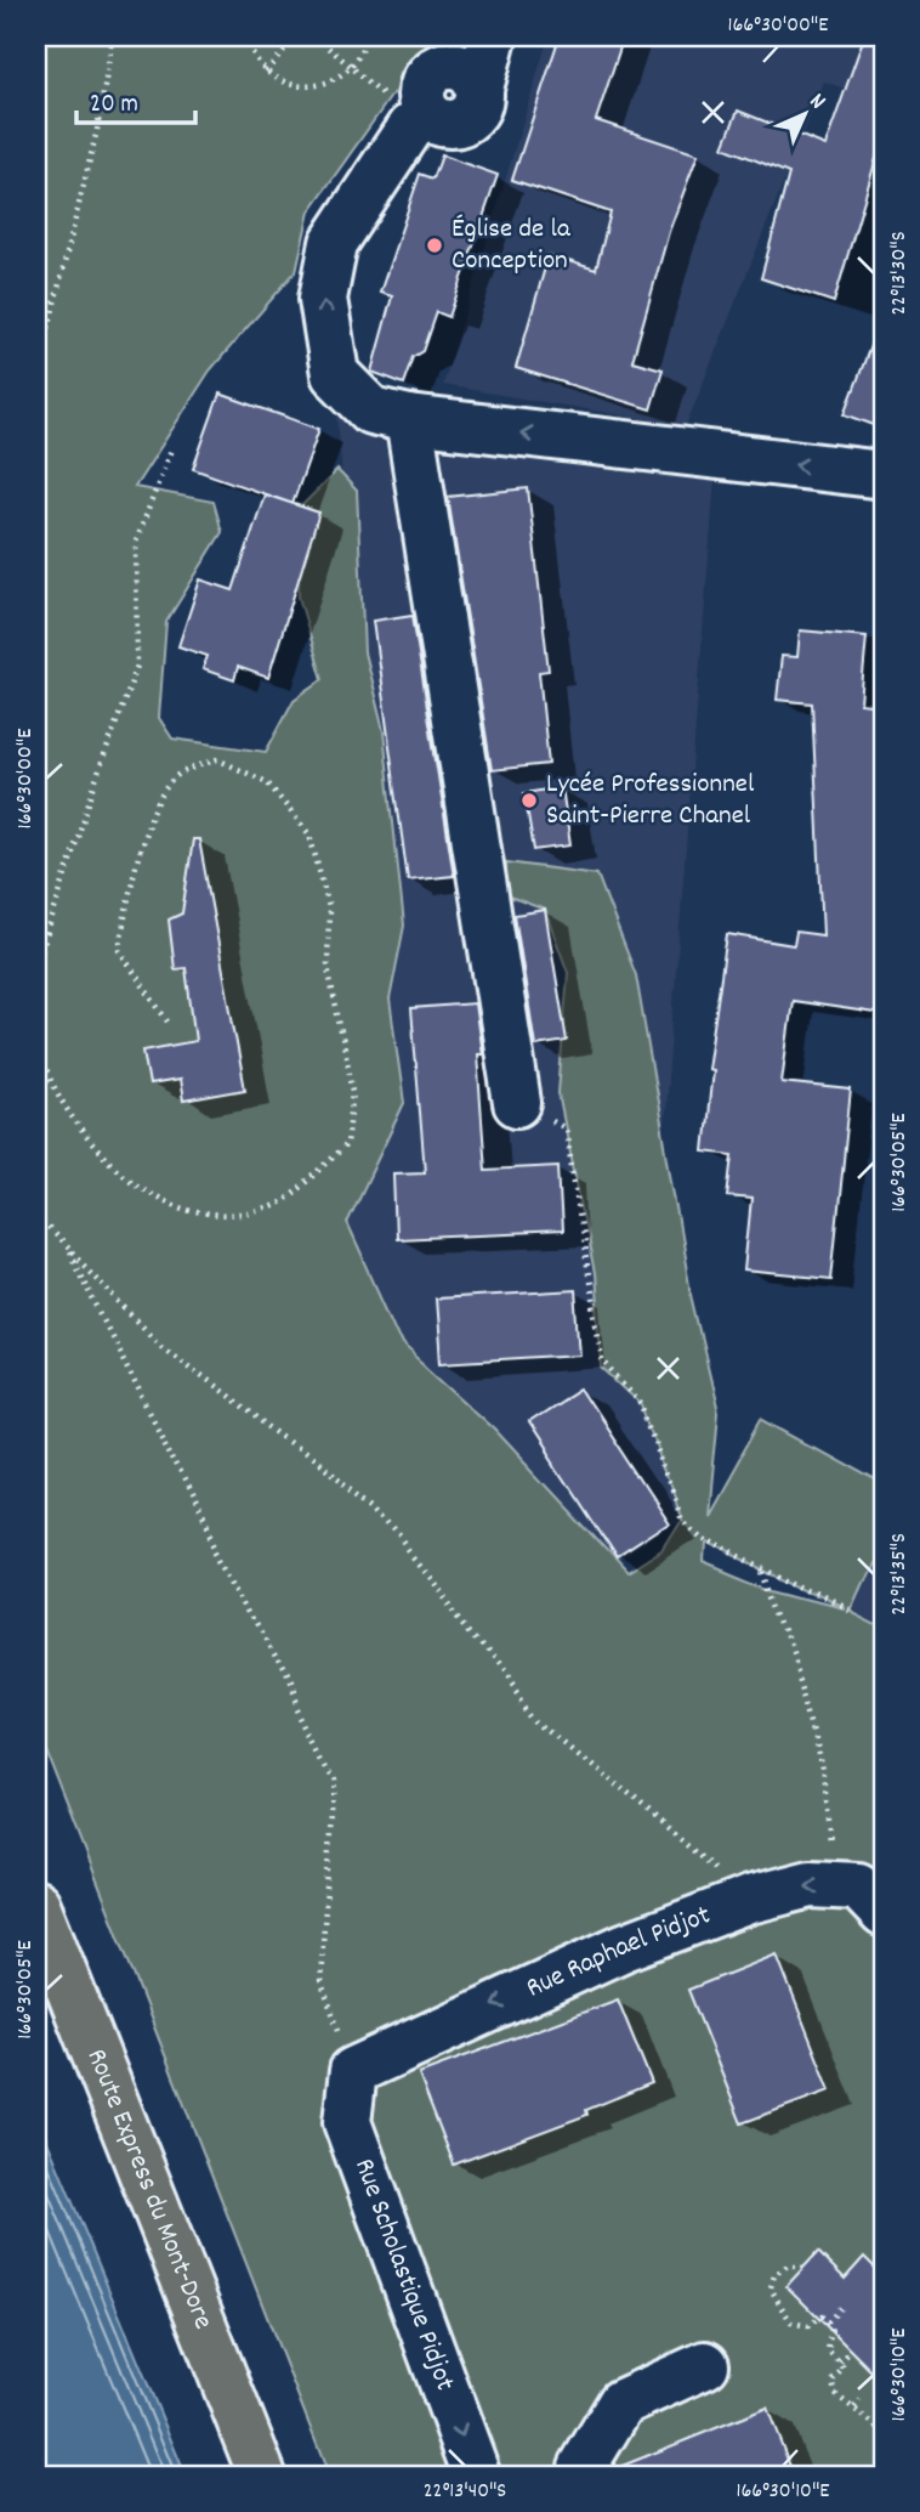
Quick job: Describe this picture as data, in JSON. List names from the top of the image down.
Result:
{
  "streets": {
    "main road": ["Route Express du Mont-Dore"],
    "street": ["Rue Raphael Pidjot", "Rue Scholastique Pidjot"]
  },
  "crossings": [
    ["Rue Raphael Pidjot", "Rue Scholastique Pidjot"]
  ],
  "one_way": ["Rue Raphael Pidjot", "Rue Scholastique Pidjot"],
  "places": ["Église de la Conception", "Lycée Professionnel Saint-Pierre Chanel"],
  "scale_bar": "20 m",
  "north": "top right",
  "coordinates": [
    "166°30'00\"E",
    "22°13'30\"S",
    "166°30'05\"E",
    "22°13'35\"S",
    "166°30'10\"E",
    "22°13'40\"S"
  ]
}
